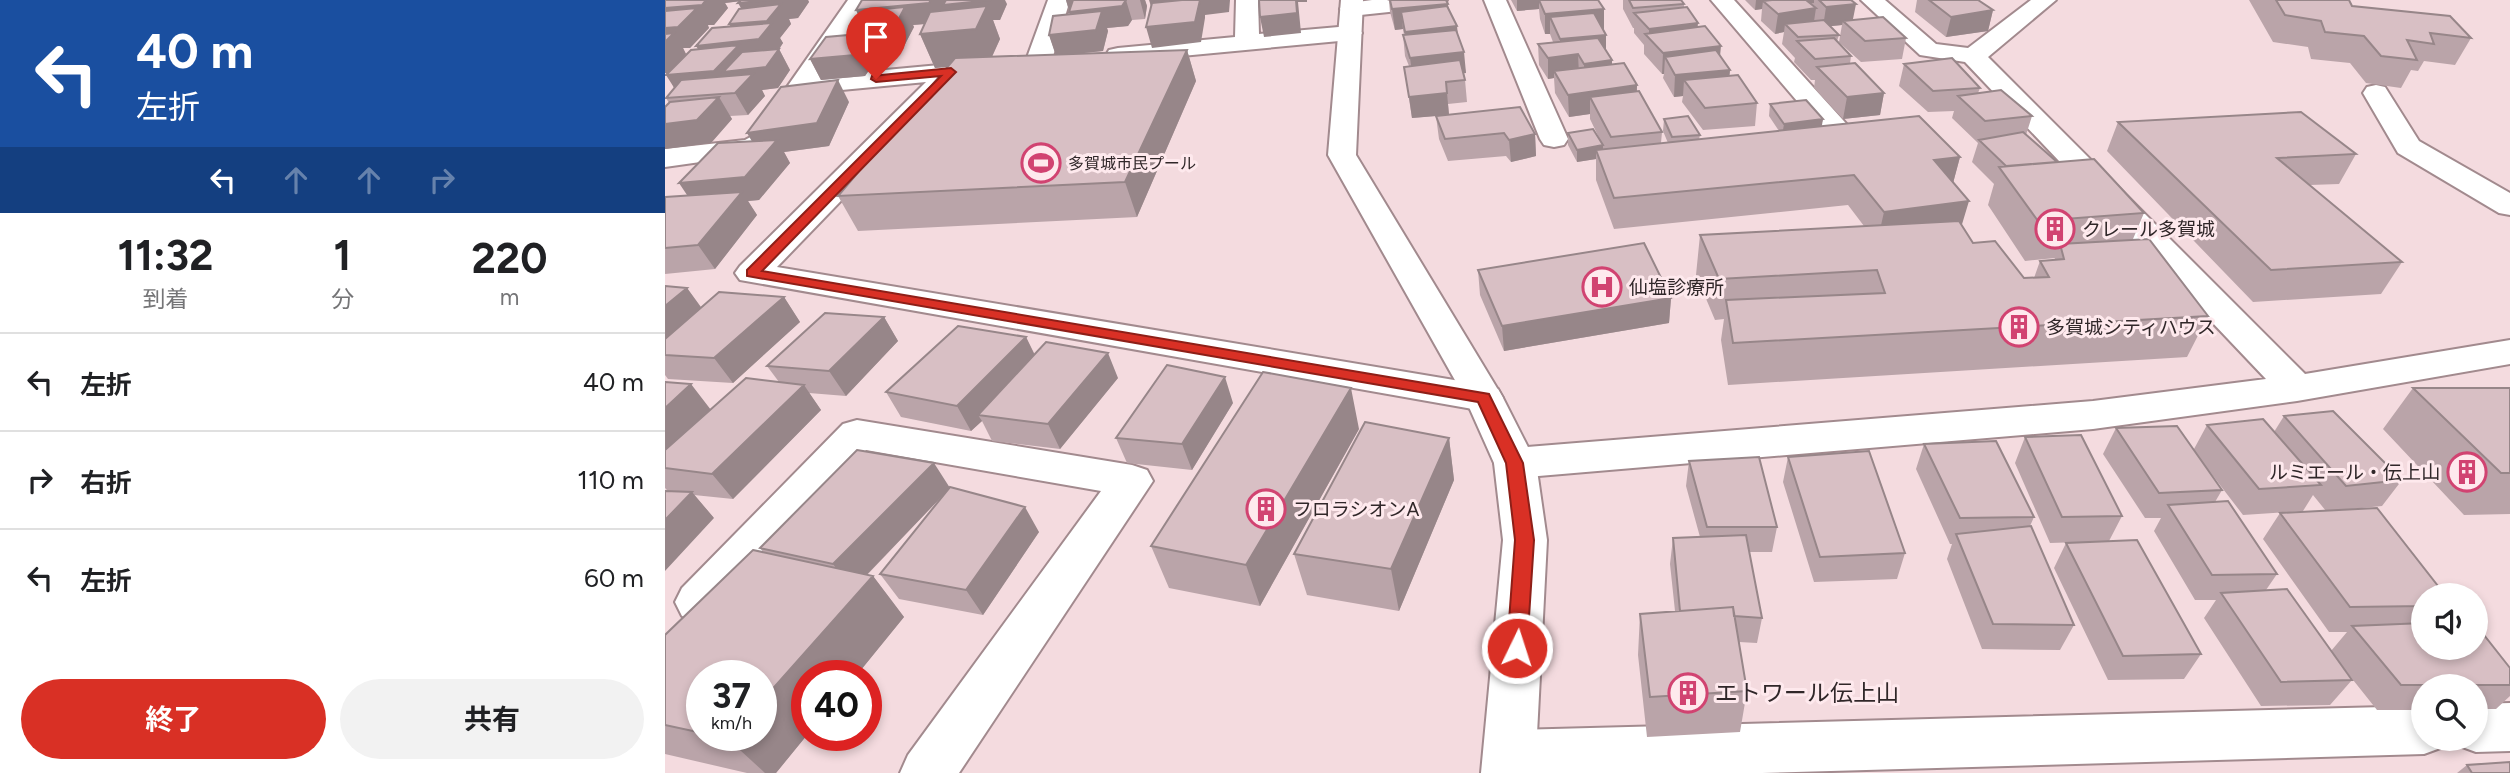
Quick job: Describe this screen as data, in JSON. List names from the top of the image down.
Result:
{
  "places": {
    "sports": ["多賀城市民プール"],
    "building": [
      "クレール多賀城",
      "多賀城シティハウス",
      "ルミエール・伝上山",
      "フロラシオンA",
      "エトワール伝上山"
    ],
    "hospital": ["仙塩診療所"]
  },
  "page": {
    "turn": ["40 m", "左折"],
    "eta": [
      "11:32",
      "到着",
      "1",
      "分",
      "220",
      "m"
    ],
    "list": [
      {
        "name": "左折",
        "value": "40 m"
      },
      {
        "name": "右折",
        "value": "110 m"
      },
      {
        "name": "左折",
        "value": "60 m"
      }
    ],
    "speed": "37 km/h",
    "limit": "40",
    "buttons": ["終了", "共有"]
  }
}
